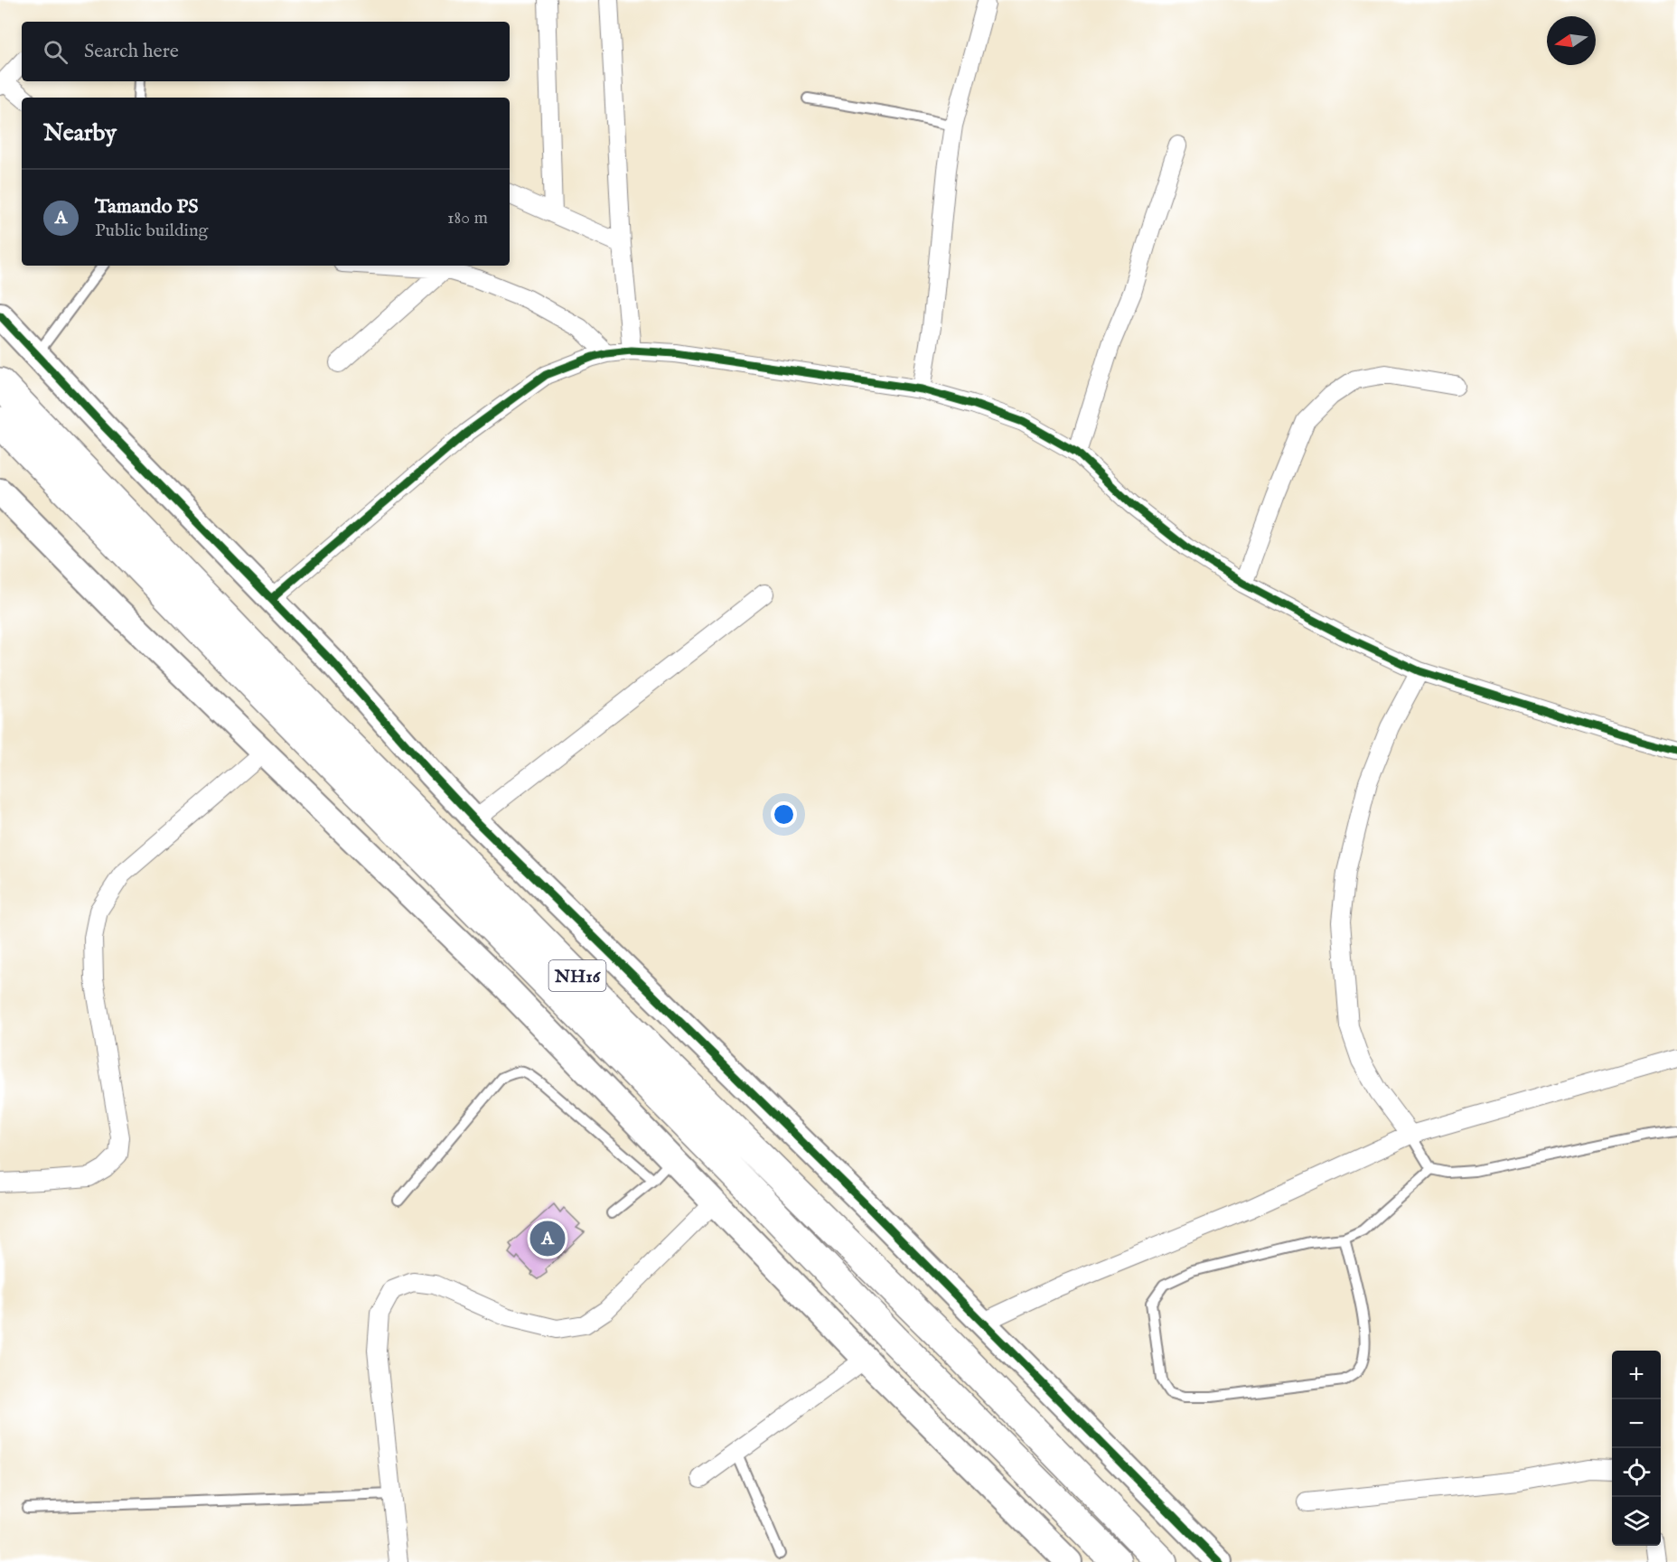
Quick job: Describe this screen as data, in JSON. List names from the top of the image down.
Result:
{
  "streets": {
    "highway": ["NH16"]
  },
  "north": "left",
  "page": {
    "search": "Search here",
    "heading": "Nearby",
    "list": [
      {
        "mark": "A",
        "name": "Tamando PS",
        "note": "Public building",
        "value": "180 m"
      }
    ],
    "pins": "A",
    "map_buttons": ["+", "−"]
  }
}
